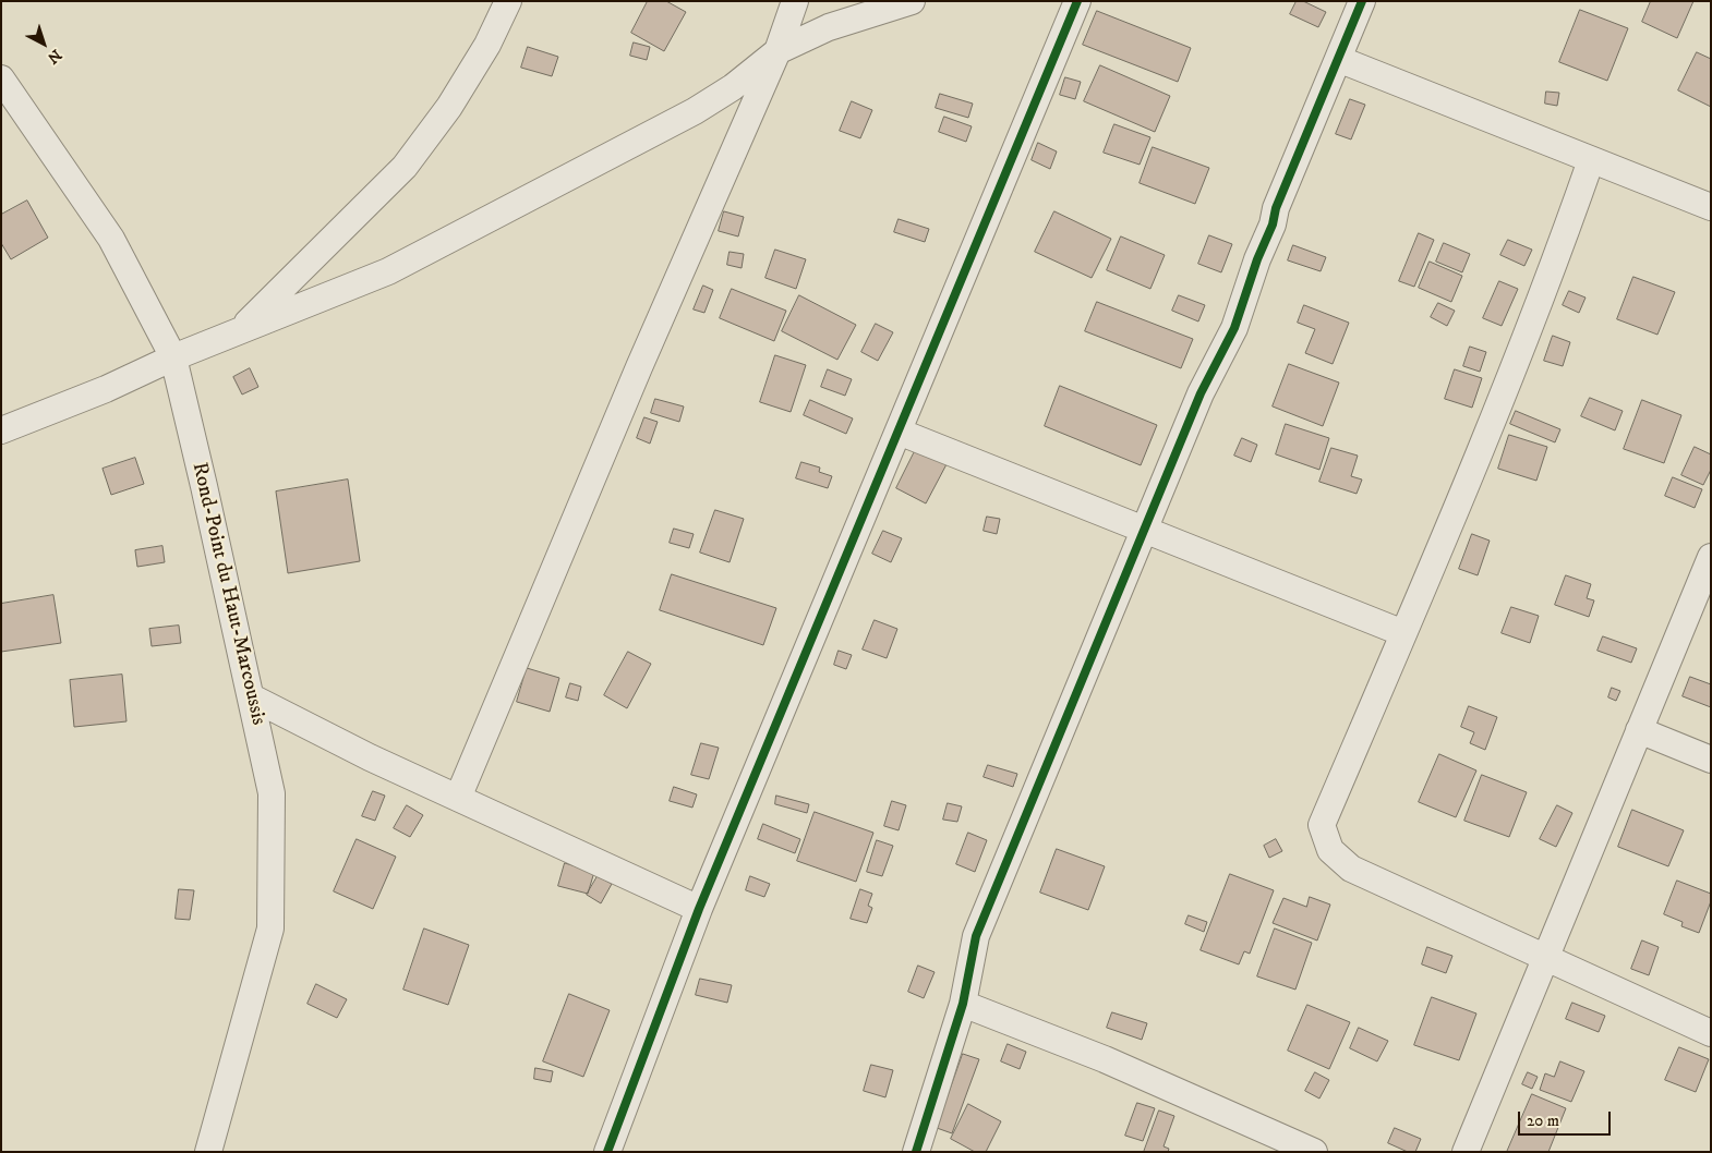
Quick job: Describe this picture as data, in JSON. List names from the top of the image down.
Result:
{
  "streets": {
    "street": ["Rond-Point du Haut-Marcoussis"]
  },
  "scale_bar": "20 m",
  "north": "bottom right"
}
